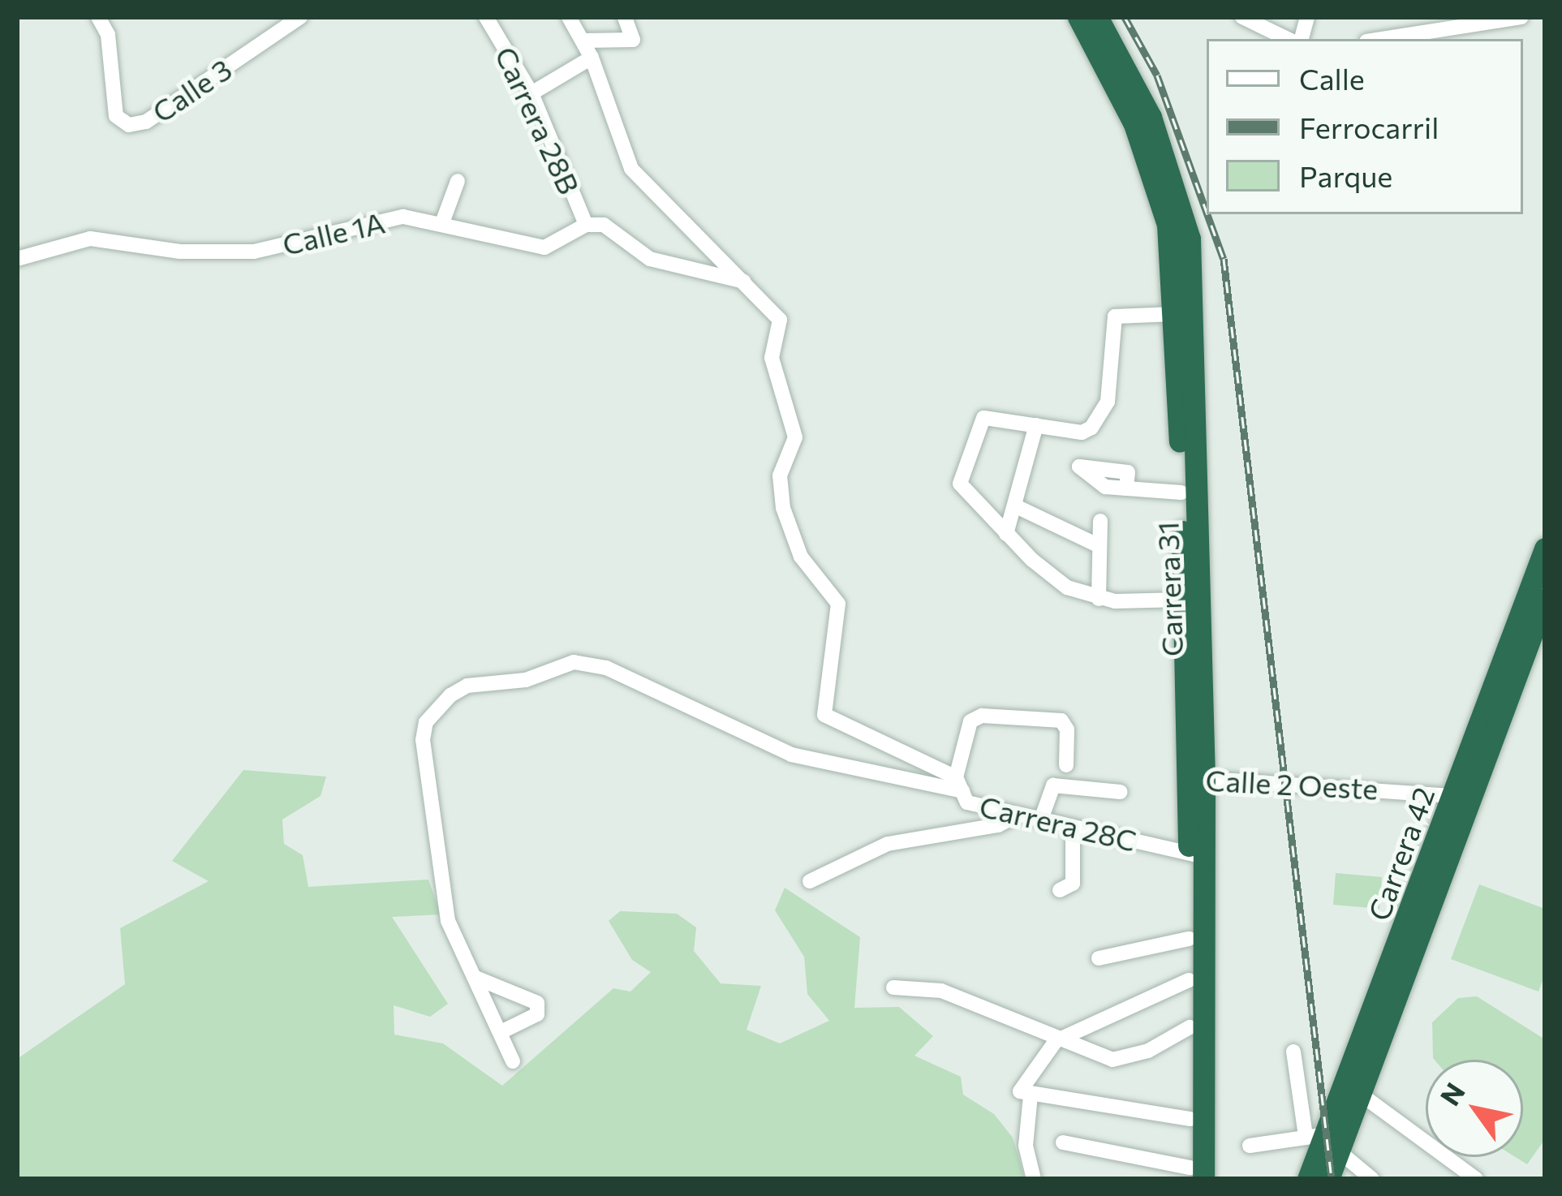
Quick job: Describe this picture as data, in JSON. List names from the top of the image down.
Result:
{
  "streets": {
    "highway": ["Carrera 31", "Carrera 42"],
    "street": [
      "Calle 3",
      "Carrera 28B",
      "Calle 1A",
      "Calle 2 Oeste",
      "Carrera 28C"
    ]
  },
  "crossings": [
    ["Carrera 28B", "Calle 1A"],
    ["Carrera 31", "Calle 2 Oeste"],
    ["Carrera 31", "Carrera 28C"],
    ["Calle 2 Oeste", "Carrera 42"]
  ],
  "legend": ["Calle", "Ferrocarril", "Parque"],
  "north": "top left"
}
